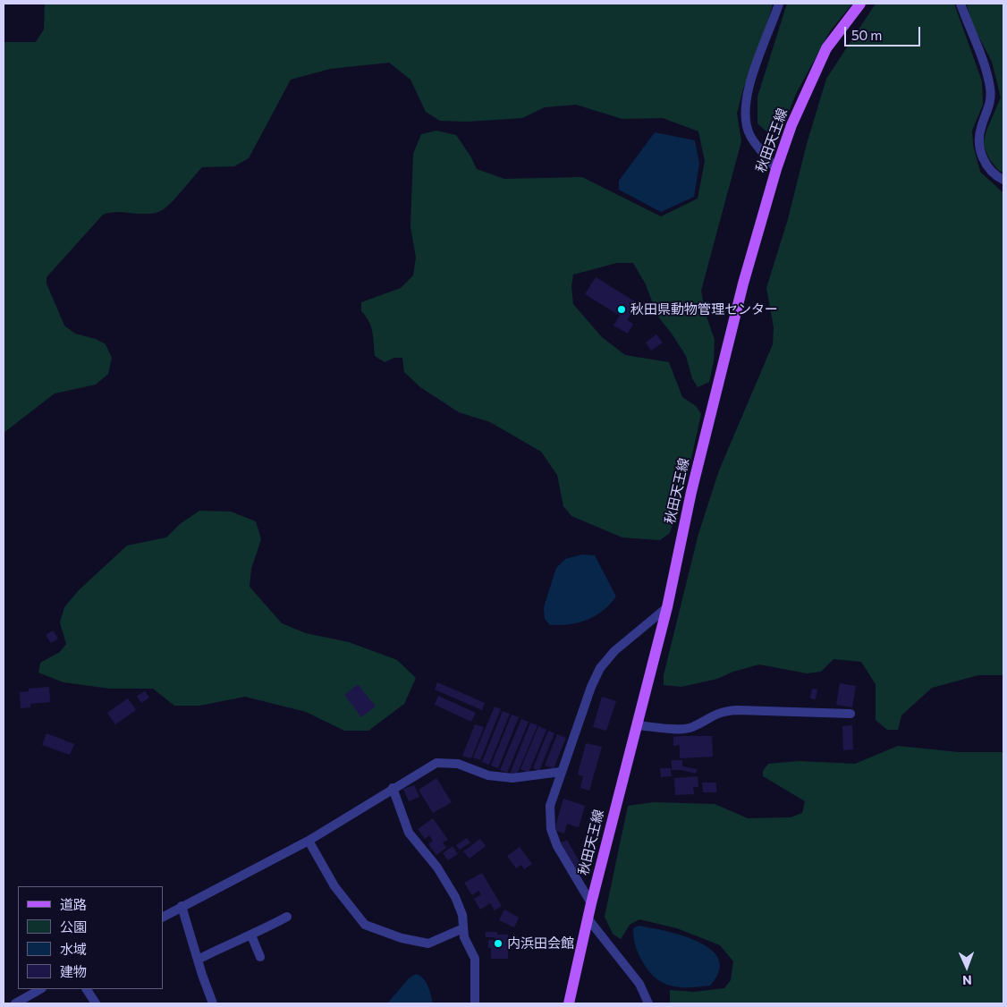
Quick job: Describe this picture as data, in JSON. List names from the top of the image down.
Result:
{
  "streets": {
    "main road": ["秋田天王線"]
  },
  "places": ["秋田県動物管理センター", "内浜田会館"],
  "legend": [
    "道路",
    "公園",
    "水域",
    "建物"
  ],
  "scale_bar": "50 m",
  "north": "bottom"
}
